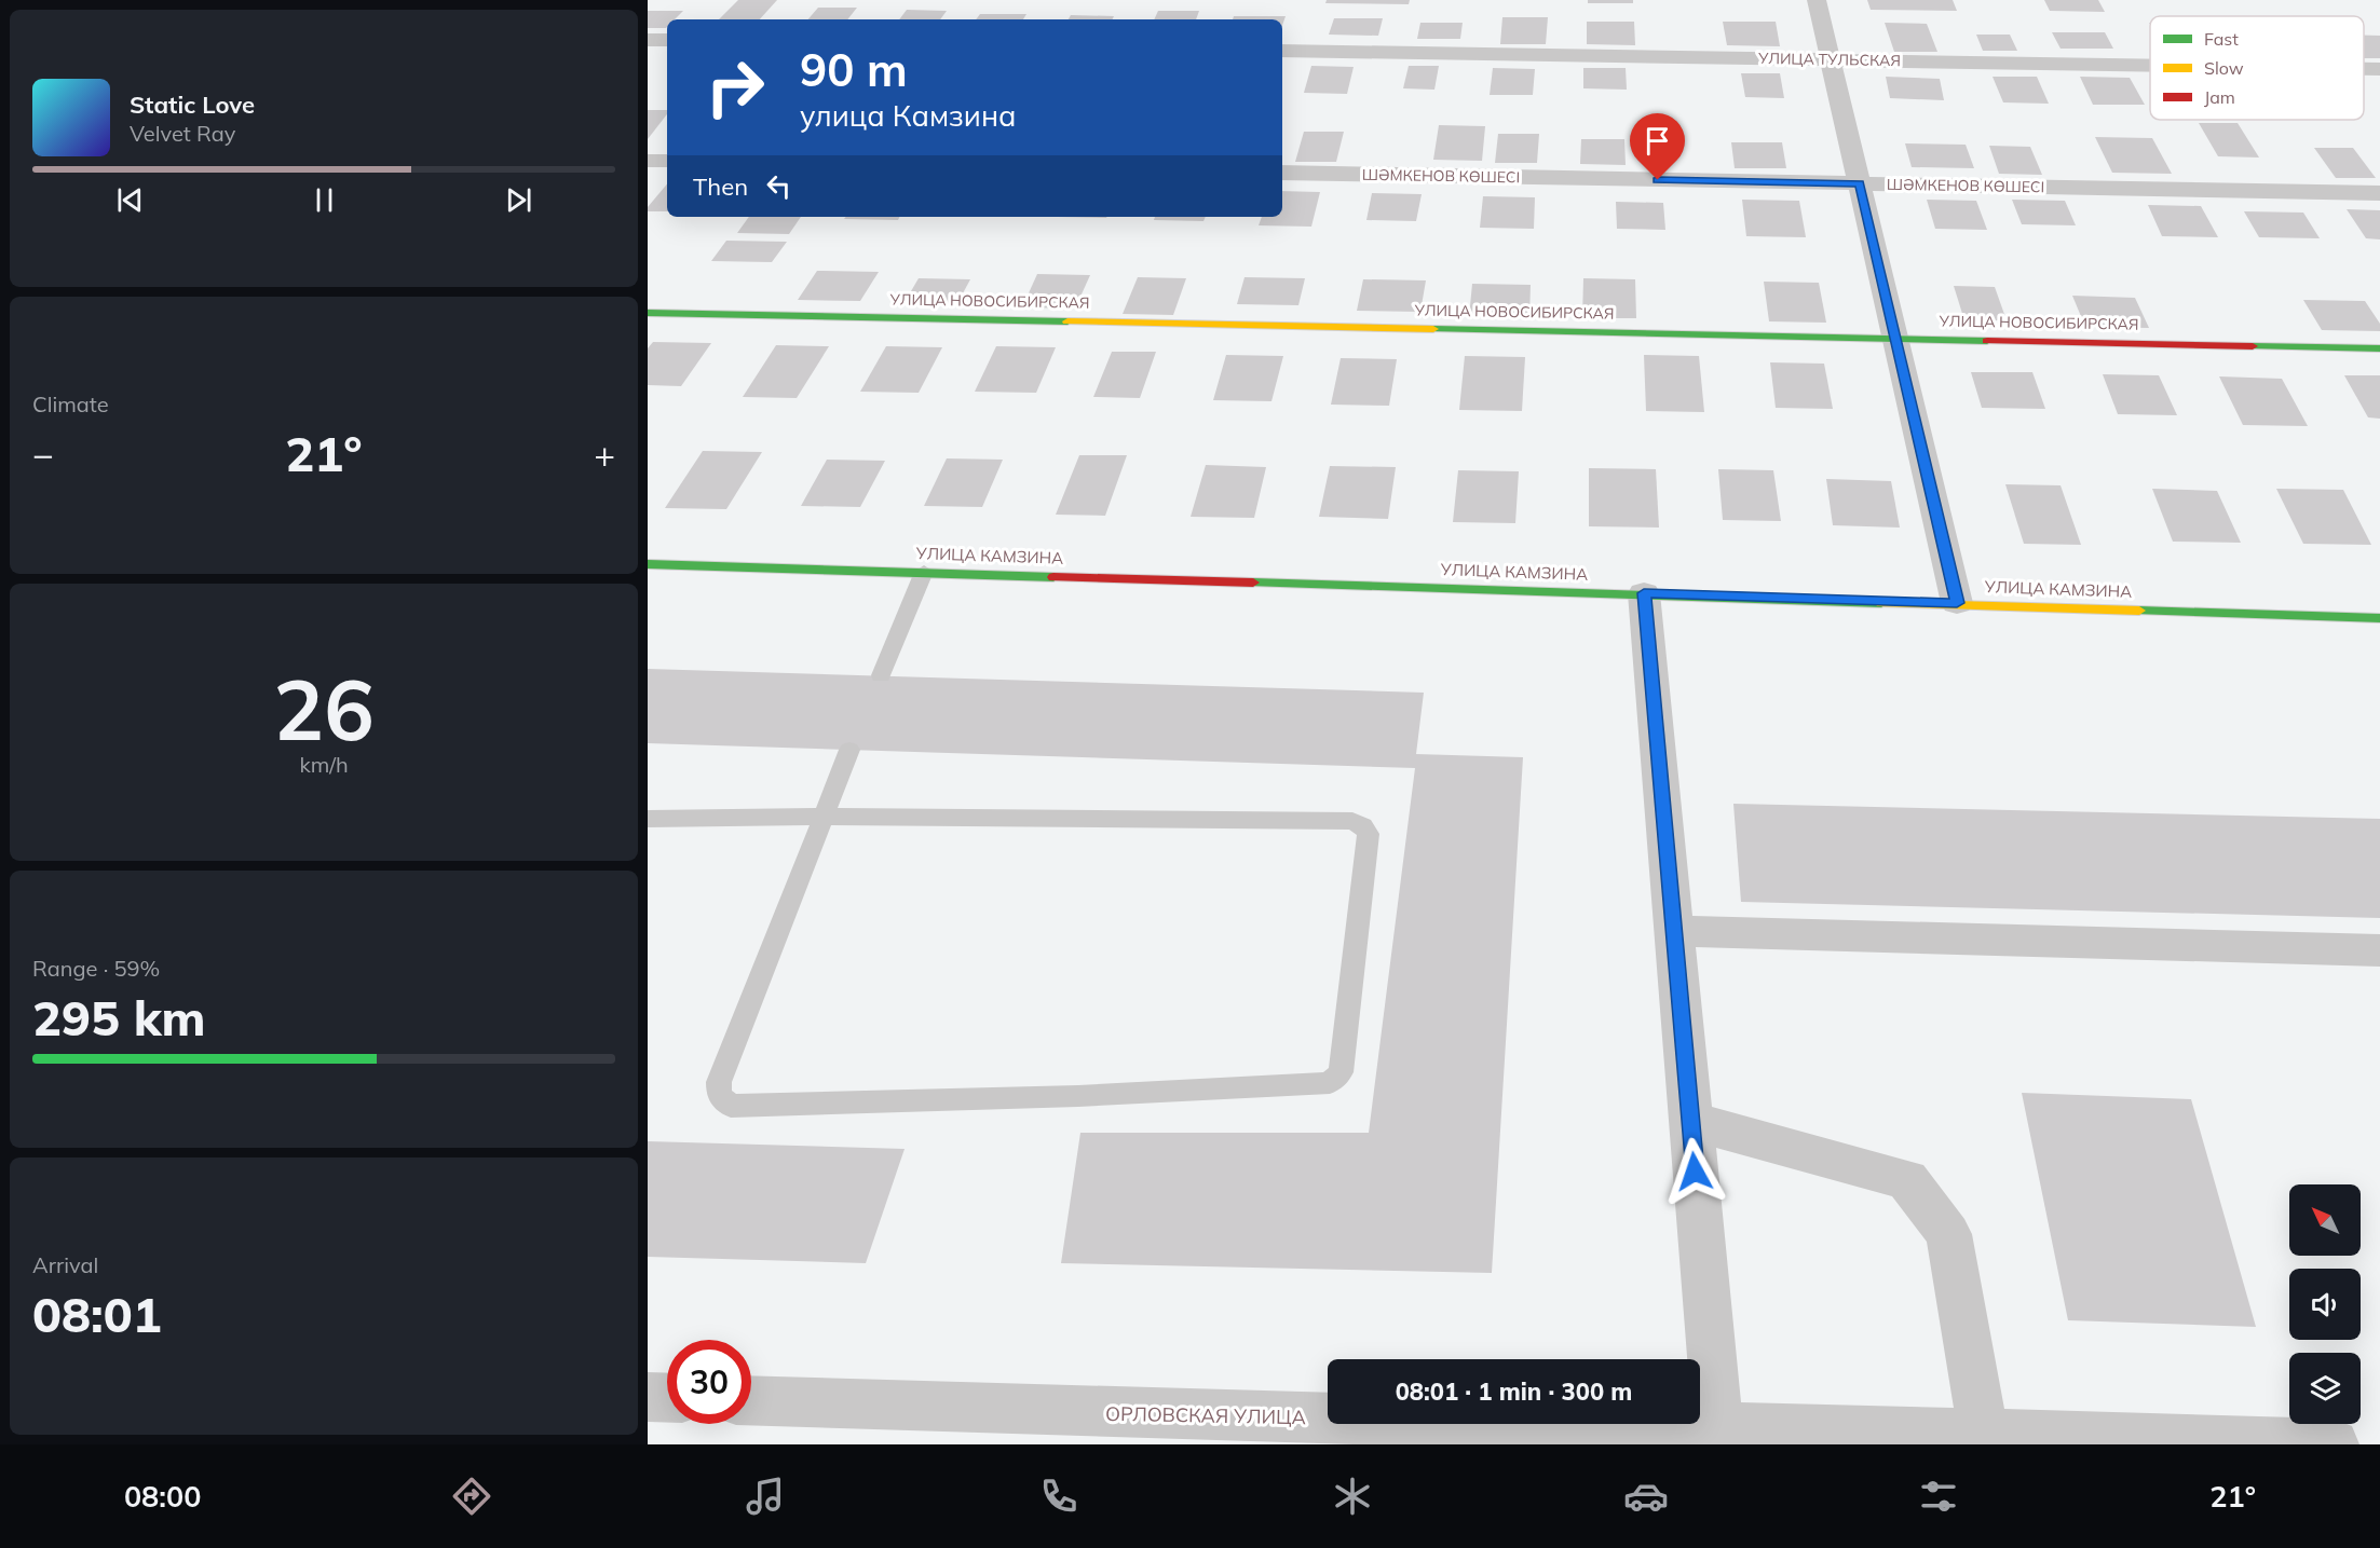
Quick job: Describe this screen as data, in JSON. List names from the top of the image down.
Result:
{
  "streets": {
    "street": [
      "УЛИЦА ТУЛЬСКАЯ",
      "ШӘМКЕНОВ КӨШЕСІ",
      "УЛИЦА НОВОСИБИРСКАЯ",
      "УЛИЦА КАМЗИНА",
      "ОРЛОВСКАЯ УЛИЦА"
    ]
  },
  "legend": ["Fast", "Slow", "Jam"],
  "north": "top left",
  "page": {
    "turn": ["90 m", "улица Камзина"],
    "song": ["Static Love", "Velvet Ray"],
    "then": "Then",
    "tile": [
      "Climate",
      ["26", "km/h"],
      ["Range · 59%", "295 km"],
      ["Arrival", "08:01"]
    ],
    "heat": ["−", "21°", "+"],
    "limit": "30",
    "trip": "08:01 · 1 min · 300 m",
    "tabs": ["08:00", "21°"]
  }
}
